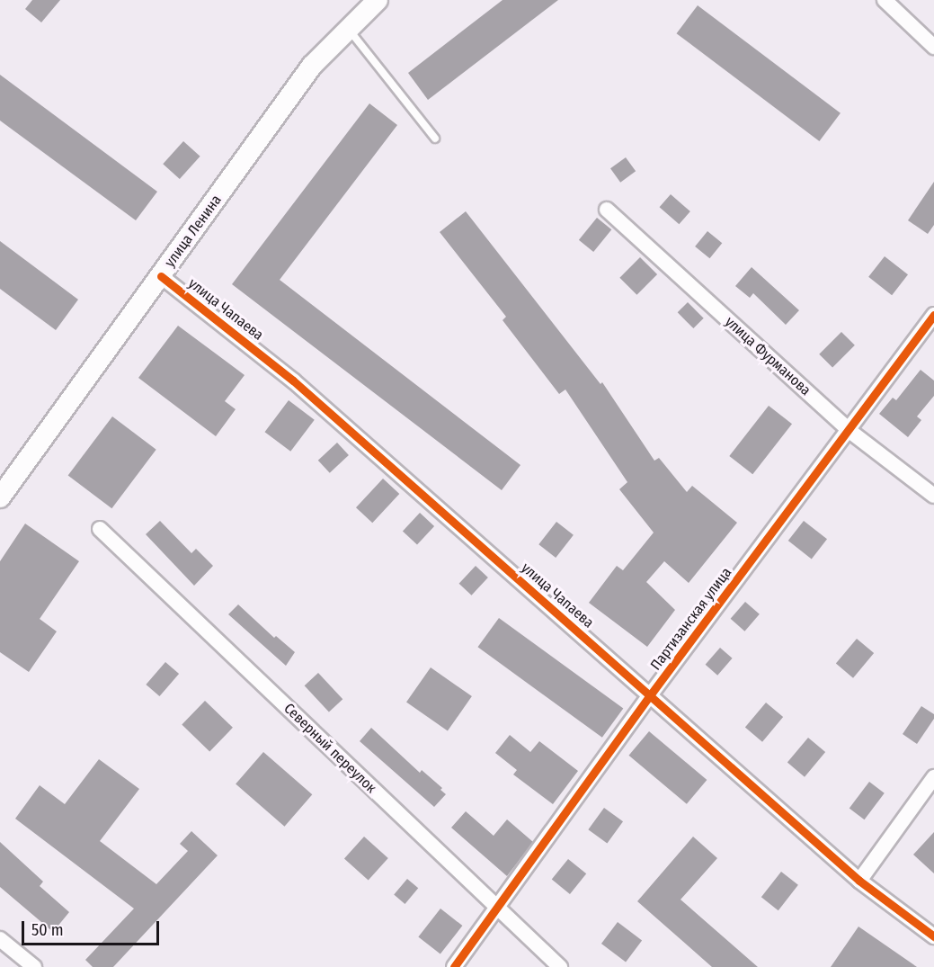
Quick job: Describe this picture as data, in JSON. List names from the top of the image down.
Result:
{
  "streets": {
    "main road": ["улица Ленина"],
    "street": [
      "улица Чапаева",
      "улица Фурманова",
      "Партизанская улица",
      "Северный переулок"
    ]
  },
  "crossings": [
    ["улица Ленина", "улица Чапаева"],
    ["улица Чапаева", "Партизанская улица"],
    ["улица Фурманова", "Партизанская улица"],
    ["Партизанская улица", "Северный переулок"]
  ],
  "scale_bar": "50 m"
}
